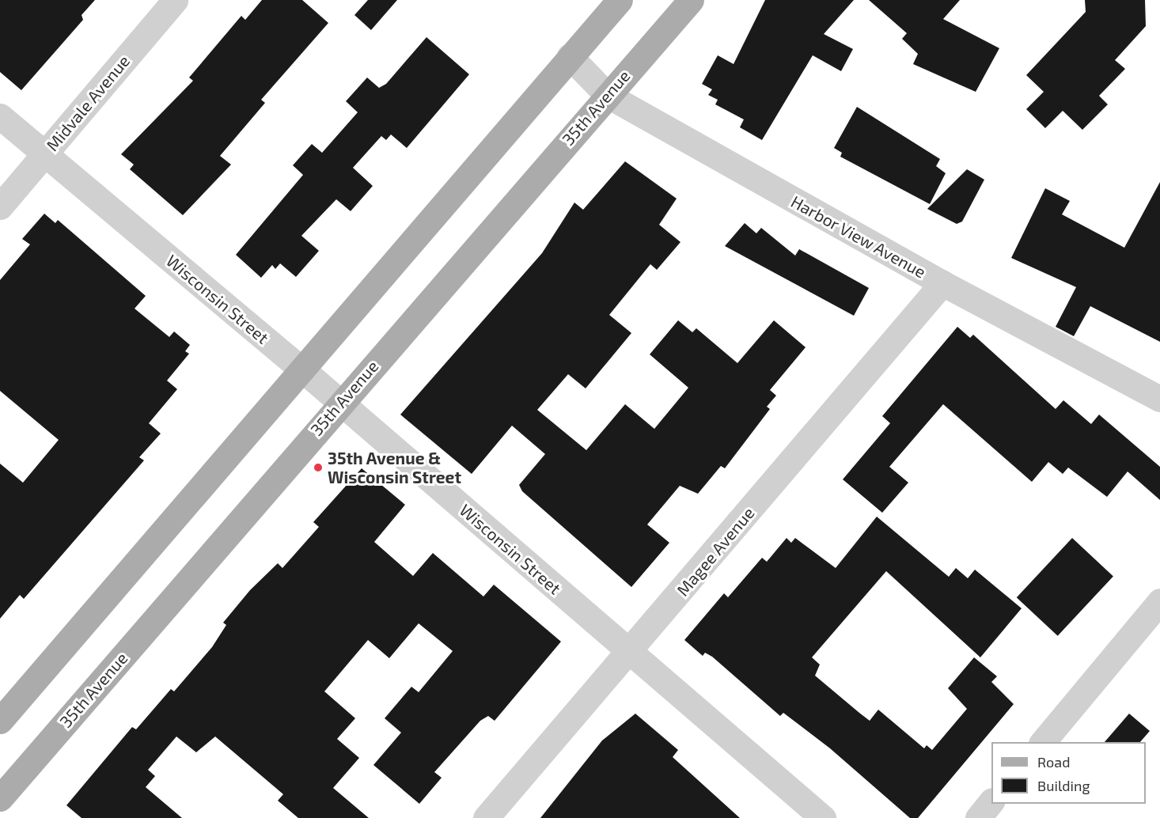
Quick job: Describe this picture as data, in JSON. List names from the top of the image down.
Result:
{
  "streets": {
    "main road": ["35th Avenue"],
    "street": [
      "Midvale Avenue",
      "Harbor View Avenue",
      "Wisconsin Street",
      "Magee Avenue"
    ]
  },
  "crossings": [
    ["Midvale Avenue", "Wisconsin Street"],
    ["35th Avenue", "Harbor View Avenue"],
    ["35th Avenue", "Wisconsin Street"],
    ["Harbor View Avenue", "Magee Avenue"],
    ["Wisconsin Street", "Magee Avenue"]
  ],
  "places": ["35th Avenue & Wisconsin Street"],
  "legend": ["Road", "Building"]
}
